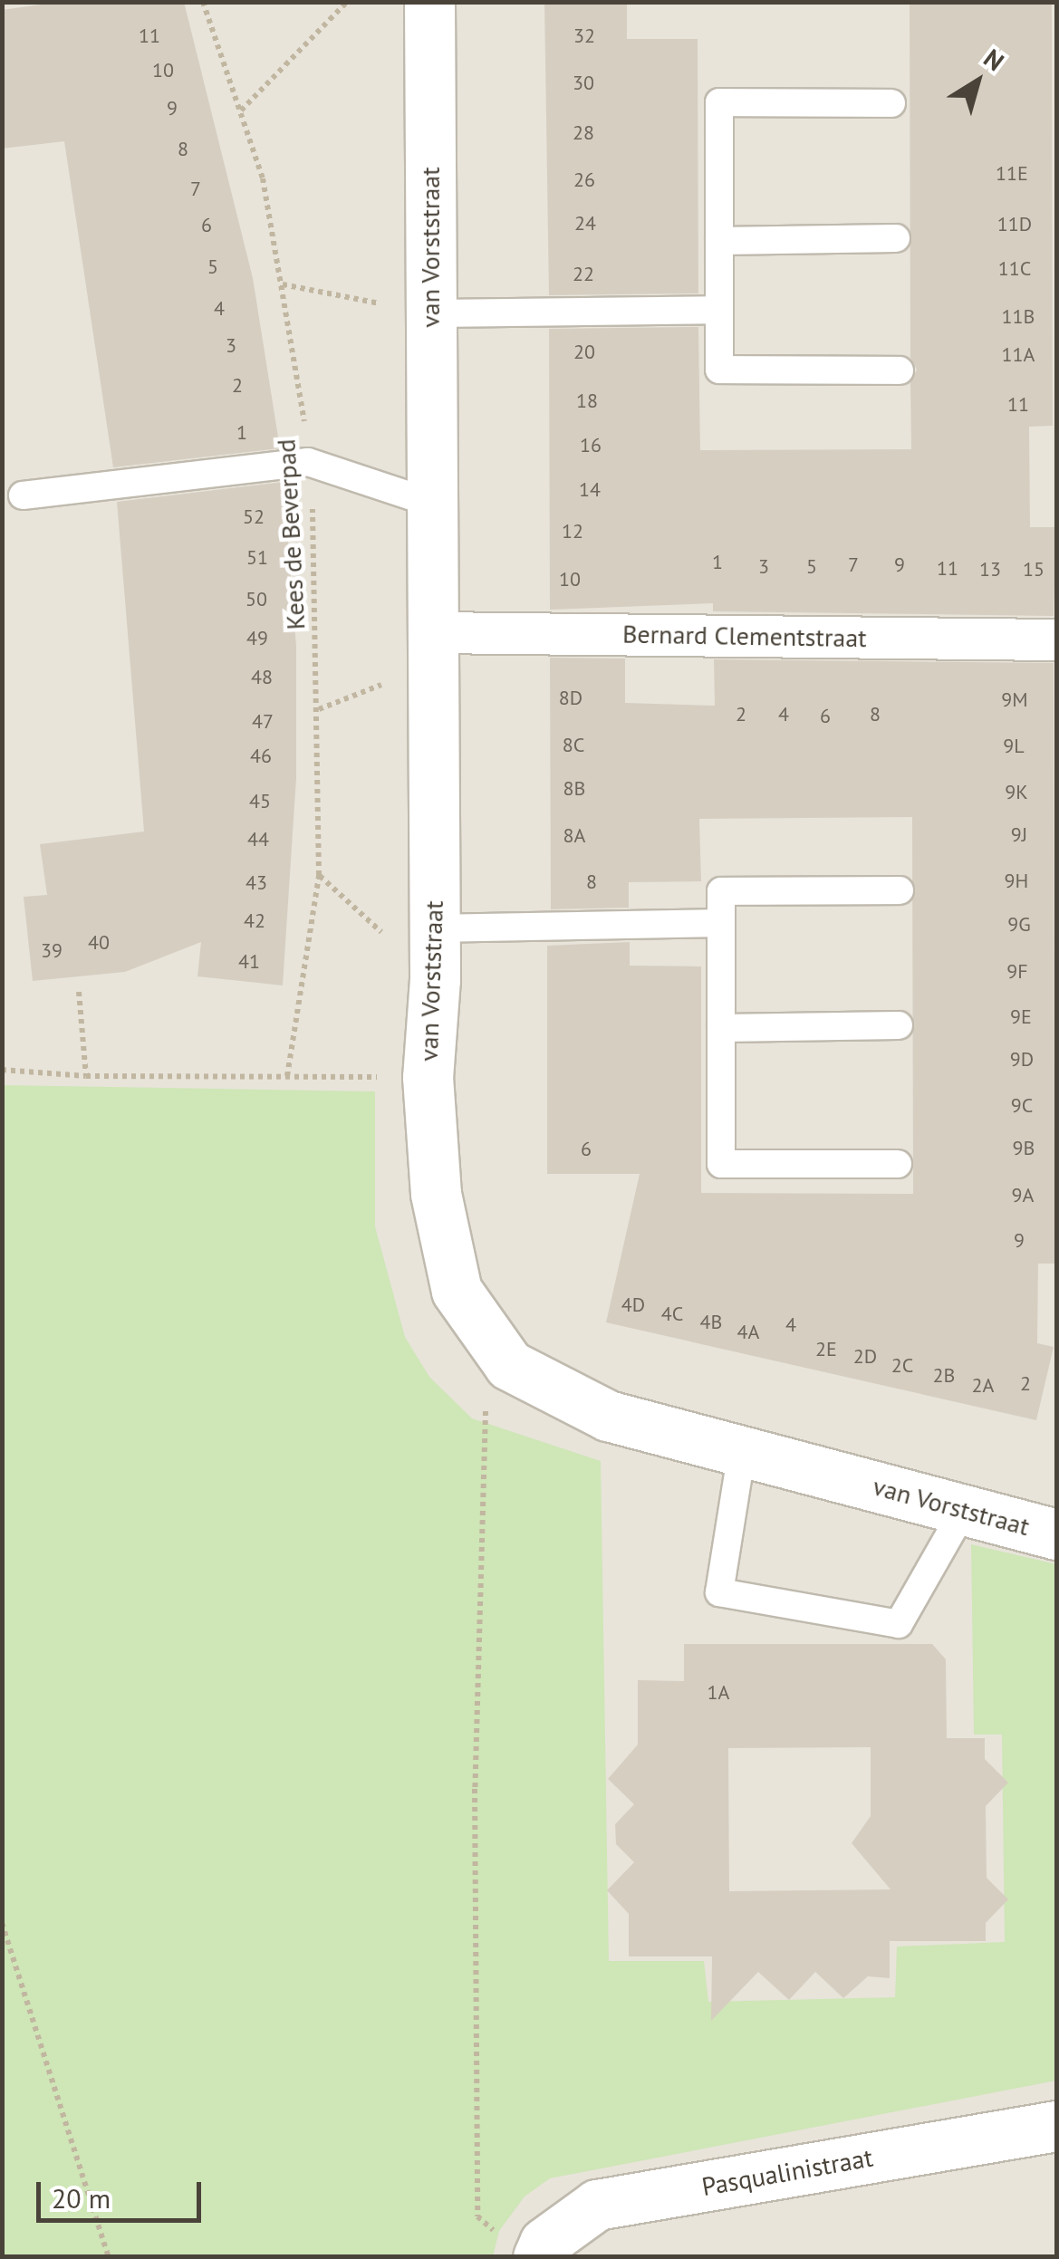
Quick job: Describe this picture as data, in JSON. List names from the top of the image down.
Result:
{
  "streets": {
    "street": ["van Vorststraat", "Bernard Clementstraat", "Pasqualinistraat"],
    "path": ["Kees de Beverpad"]
  },
  "crossings": [
    ["van Vorststraat", "Bernard Clementstraat"]
  ],
  "house_numbers": [
    "11",
    "32",
    "10",
    "30",
    "9",
    "28",
    "8",
    "11E",
    "26",
    "7",
    "24",
    "11D",
    "6",
    "5",
    "11C",
    "22",
    "4",
    "11B",
    "3",
    "20",
    "11A",
    "2",
    "18",
    "11",
    "1",
    "16",
    "14",
    "52",
    "12",
    "51",
    "1",
    "7",
    "9",
    "3",
    "5",
    "11",
    "13",
    "15",
    "10",
    "50",
    "49",
    "48",
    "8D",
    "9M",
    "2",
    "4",
    "8",
    "6",
    "47",
    "8C",
    "9L",
    "46",
    "8B",
    "9K",
    "45",
    "9J",
    "8A",
    "44",
    "9H",
    "8",
    "43",
    "42",
    "9G",
    "40",
    "39",
    "41",
    "9F",
    "9E",
    "9D",
    "9C",
    "9B",
    "6",
    "9A",
    "9",
    "4D",
    "4C",
    "4B",
    "4",
    "4A",
    "2E",
    "2D",
    "2C",
    "2B",
    "2",
    "2A",
    "1A"
  ],
  "scale_bar": "20 m",
  "north": "top right"
}
